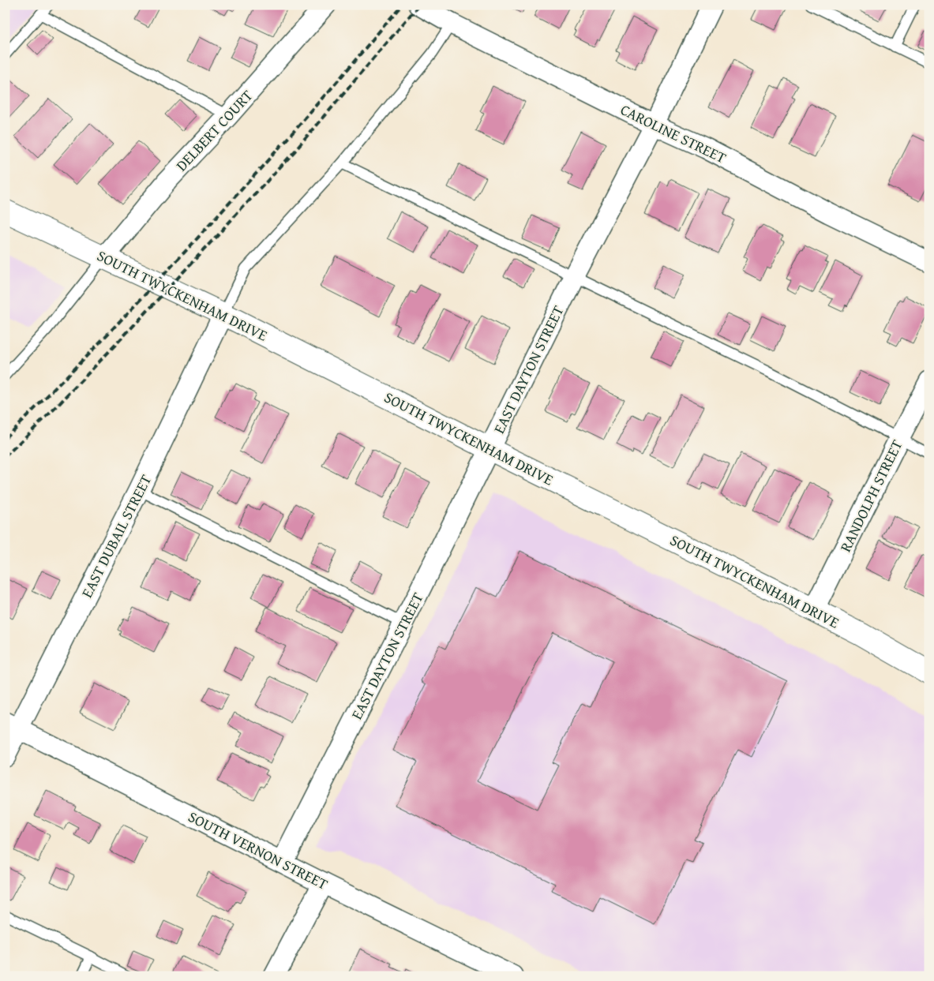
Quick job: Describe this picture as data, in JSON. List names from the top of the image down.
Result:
{
  "streets": {
    "street": [
      "DELBERT COURT",
      "CAROLINE STREET",
      "SOUTH TWYCKENHAM DRIVE",
      "EAST DAYTON STREET",
      "RANDOLPH STREET",
      "EAST DUBAIL STREET",
      "SOUTH VERNON STREET"
    ]
  },
  "crossings": [
    ["DELBERT COURT", "SOUTH TWYCKENHAM DRIVE"],
    ["CAROLINE STREET", "EAST DAYTON STREET"],
    ["SOUTH TWYCKENHAM DRIVE", "EAST DAYTON STREET"],
    ["SOUTH TWYCKENHAM DRIVE", "RANDOLPH STREET"],
    ["SOUTH TWYCKENHAM DRIVE", "EAST DUBAIL STREET"],
    ["EAST DAYTON STREET", "SOUTH VERNON STREET"],
    ["EAST DUBAIL STREET", "SOUTH VERNON STREET"]
  ]
}
